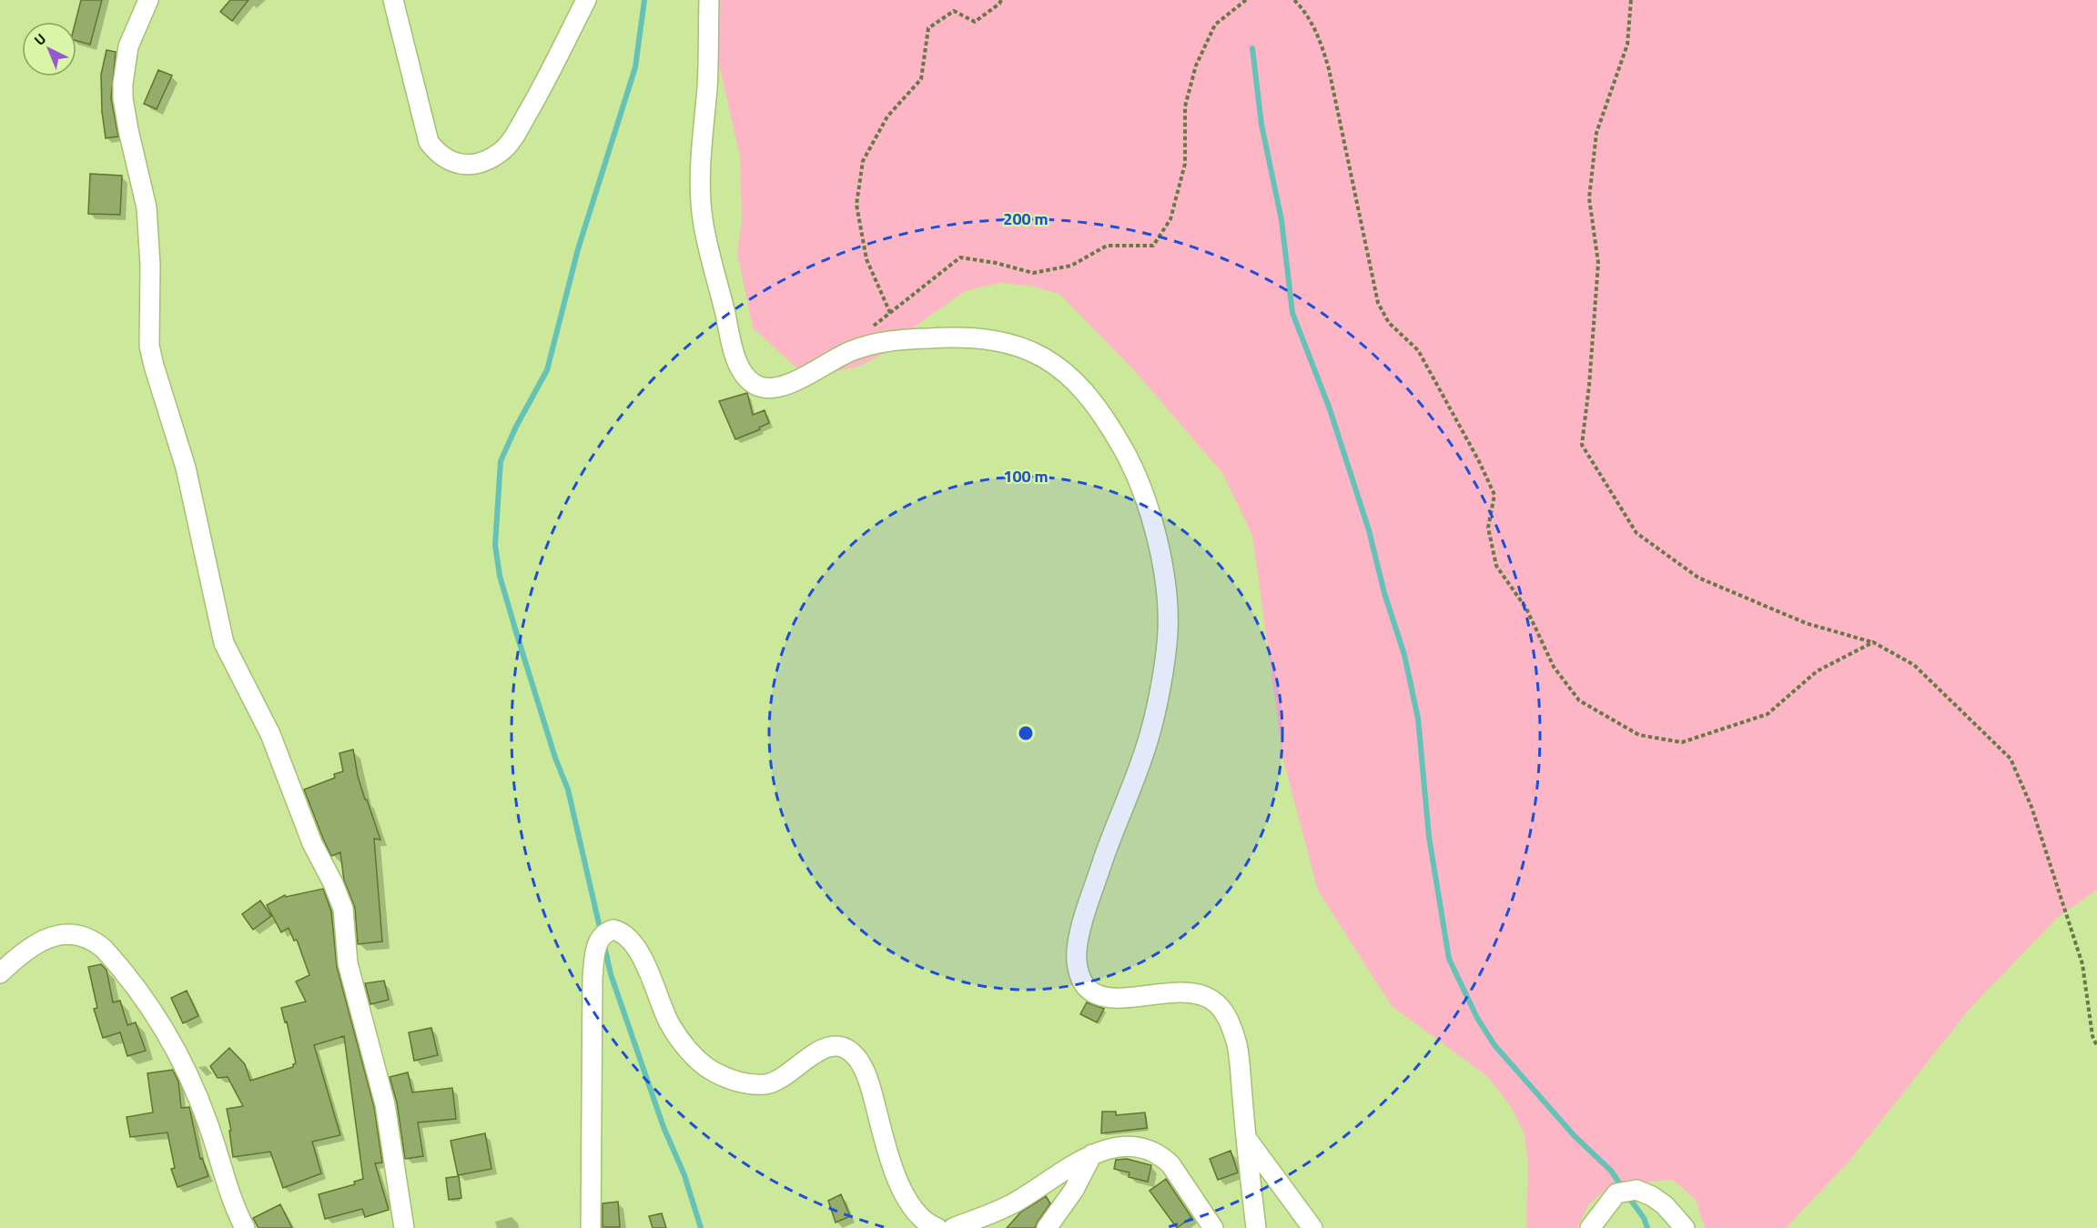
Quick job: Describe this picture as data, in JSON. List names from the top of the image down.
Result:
{
  "north": "top left",
  "rings": ["200 m", "100 m"]
}
